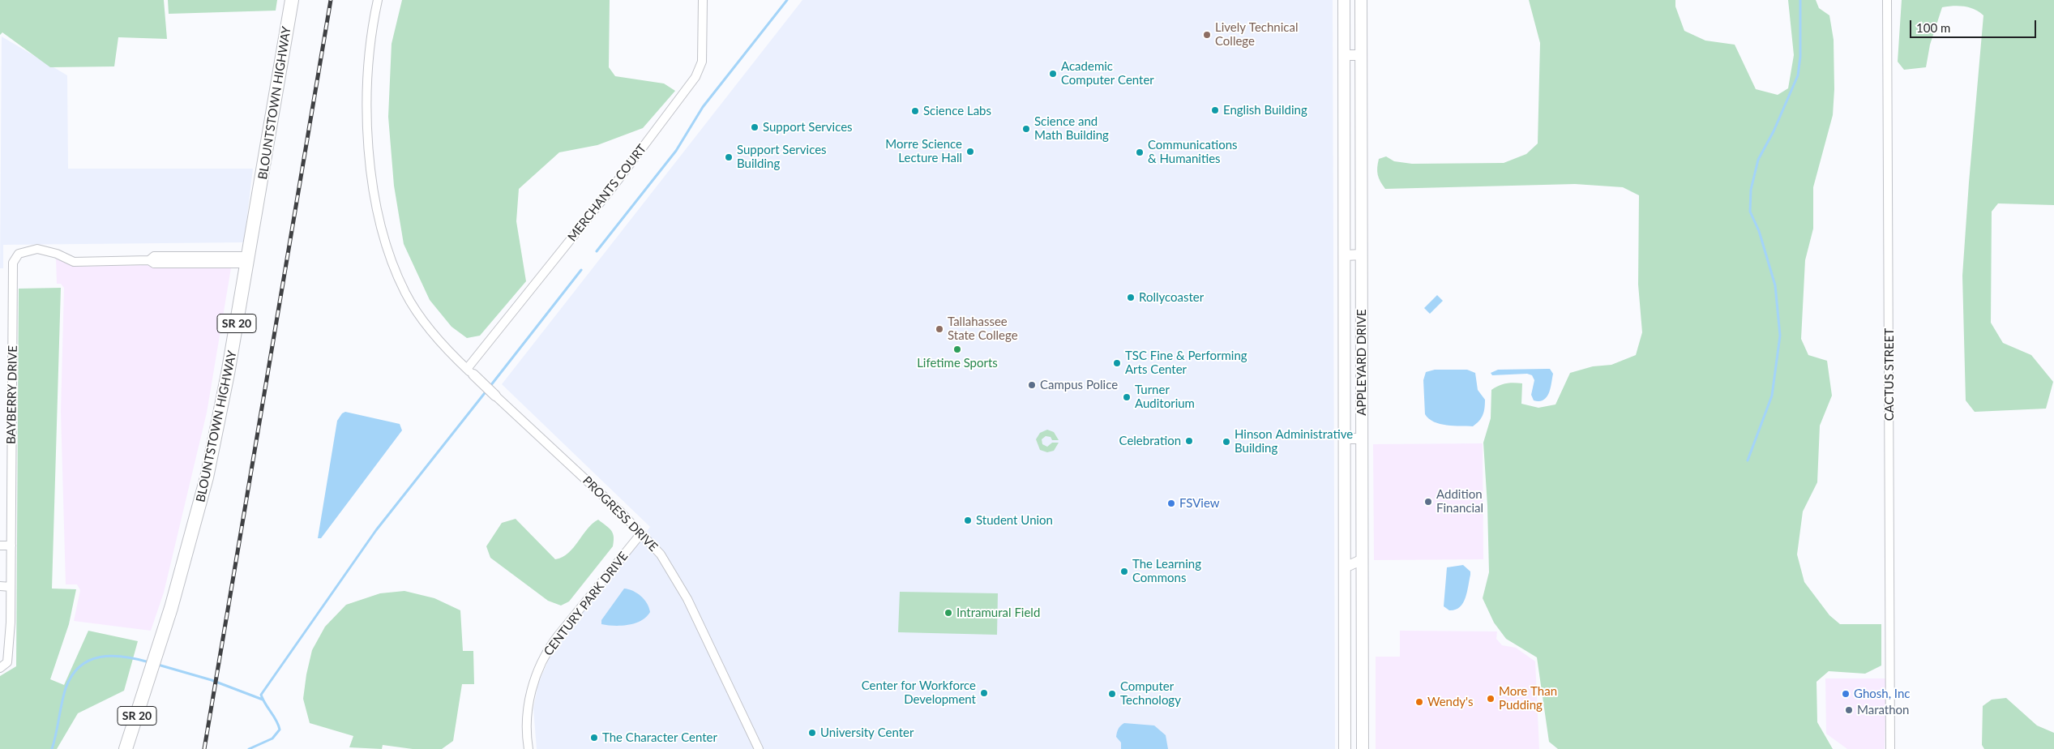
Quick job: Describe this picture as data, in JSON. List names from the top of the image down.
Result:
{
  "streets": {
    "main road": ["BLOUNTSTOWN HIGHWAY", "SR 20", "APPLEYARD DRIVE"],
    "street": [
      "MERCHANTS COURT",
      "CACTUS STREET",
      "BAYBERRY DRIVE",
      "PROGRESS DRIVE",
      "CENTURY PARK DRIVE"
    ]
  },
  "crossings": [
    ["BLOUNTSTOWN HIGHWAY", "BAYBERRY DRIVE"],
    ["MERCHANTS COURT", "PROGRESS DRIVE"],
    ["PROGRESS DRIVE", "CENTURY PARK DRIVE"]
  ],
  "places": [
    "Lively Technical College",
    "Academic Computer Center",
    "English Building",
    "Science Labs",
    "Support Services",
    "Science and Math Building",
    "Morre Science Lecture Hall",
    "Communications & Humanities",
    "Support Services Building",
    "Rollycoaster",
    "Tallahassee State College",
    "Lifetime Sports",
    "TSC Fine & Performing Arts Center",
    "Campus Police",
    "Turner Auditorium",
    "Celebration",
    "Hinson Administrative Building",
    "Addition Financial",
    "FSView",
    "Student Union",
    "The Learning Commons",
    "Intramural Field",
    "Center for Workforce Development",
    "Computer Technology",
    "Ghosh, Inc",
    "More Than Pudding",
    "Wendy's",
    "Marathon",
    "University Center",
    "The Character Center"
  ],
  "scale_bar": "100 m"
}
